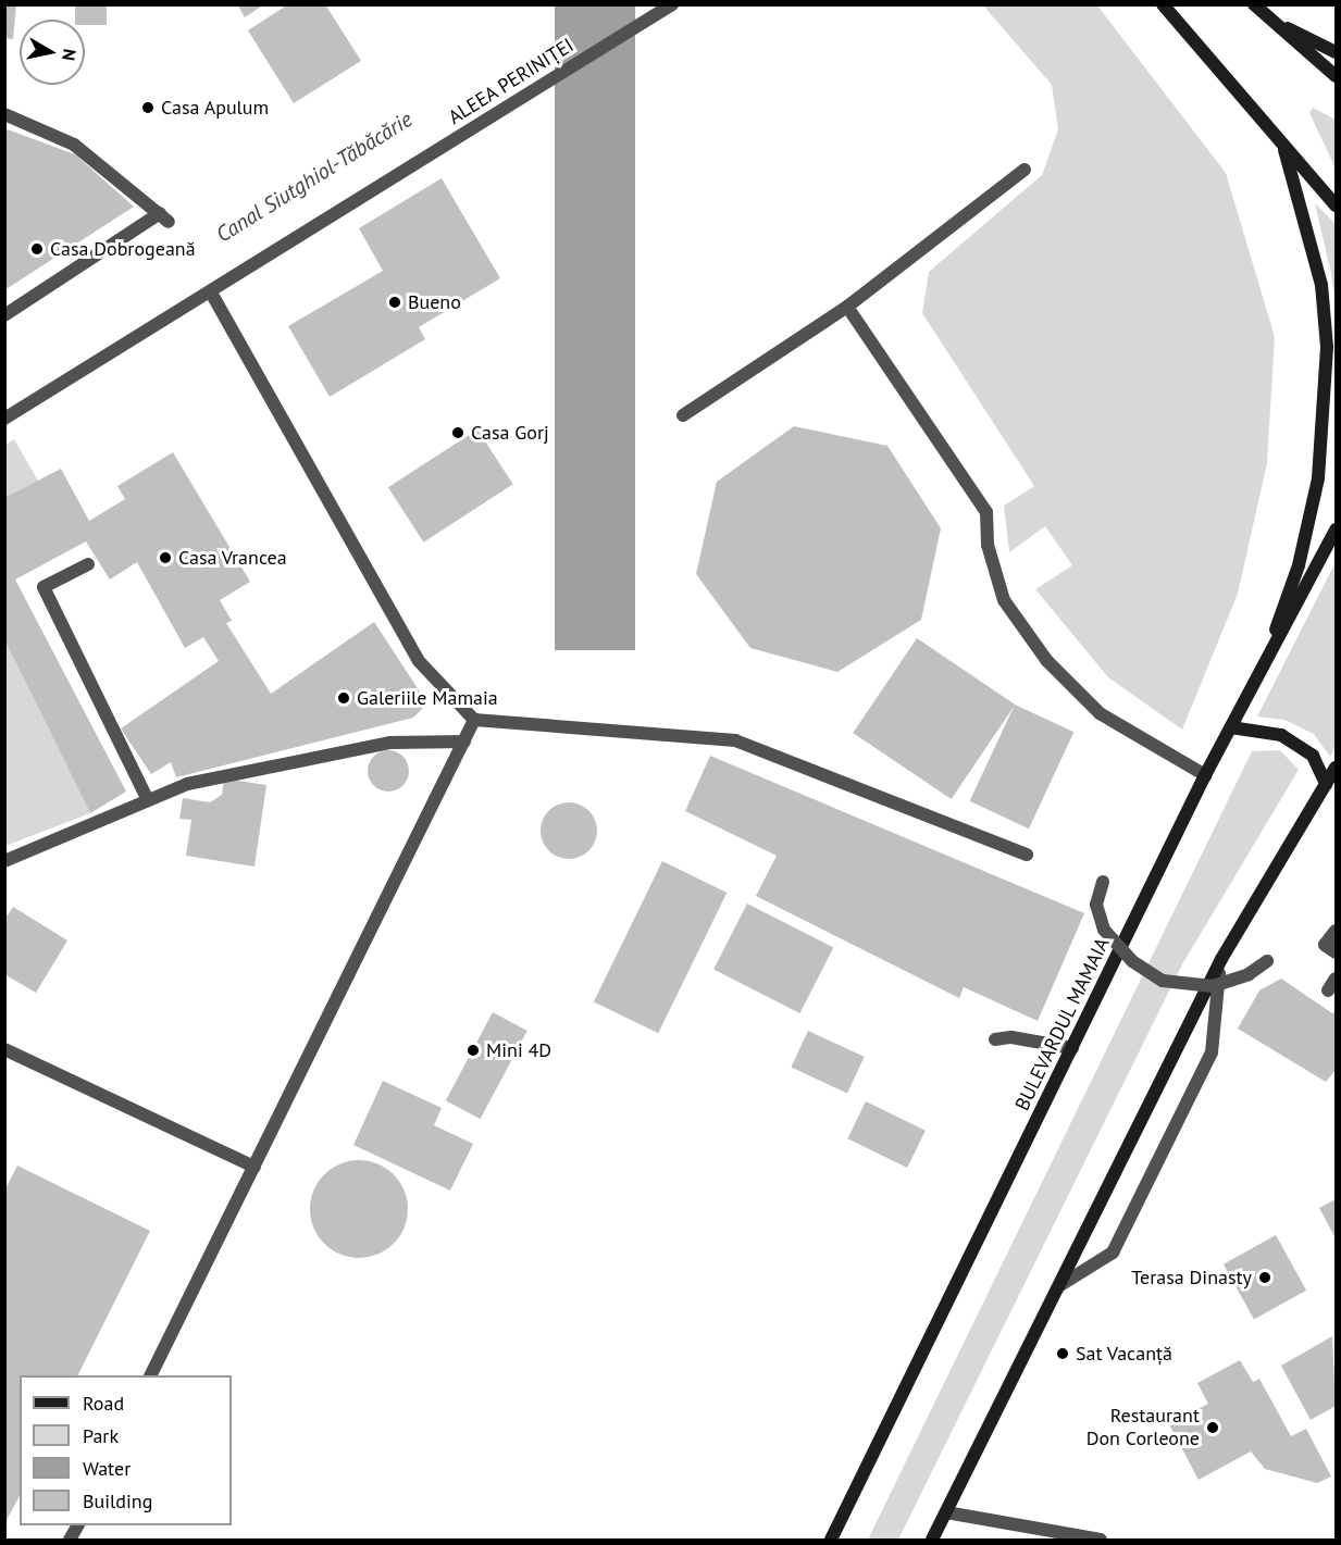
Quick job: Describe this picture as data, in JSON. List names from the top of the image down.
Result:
{
  "streets": {
    "main road": ["BULEVARDUL MAMAIA"],
    "street": ["ALEEA PERINIȚEI"]
  },
  "water": ["Canal Siutghiol-Tăbăcărie"],
  "places": [
    "Casa Apulum",
    "Casa Dobrogeană",
    "Bueno",
    "Casa Gorj",
    "Casa Vrancea",
    "Galeriile Mamaia",
    "Mini 4D",
    "Terasa Dinasty",
    "Sat Vacanță",
    "Restaurant Don Corleone"
  ],
  "legend": [
    "Road",
    "Park",
    "Water",
    "Building"
  ],
  "north": "right"
}
